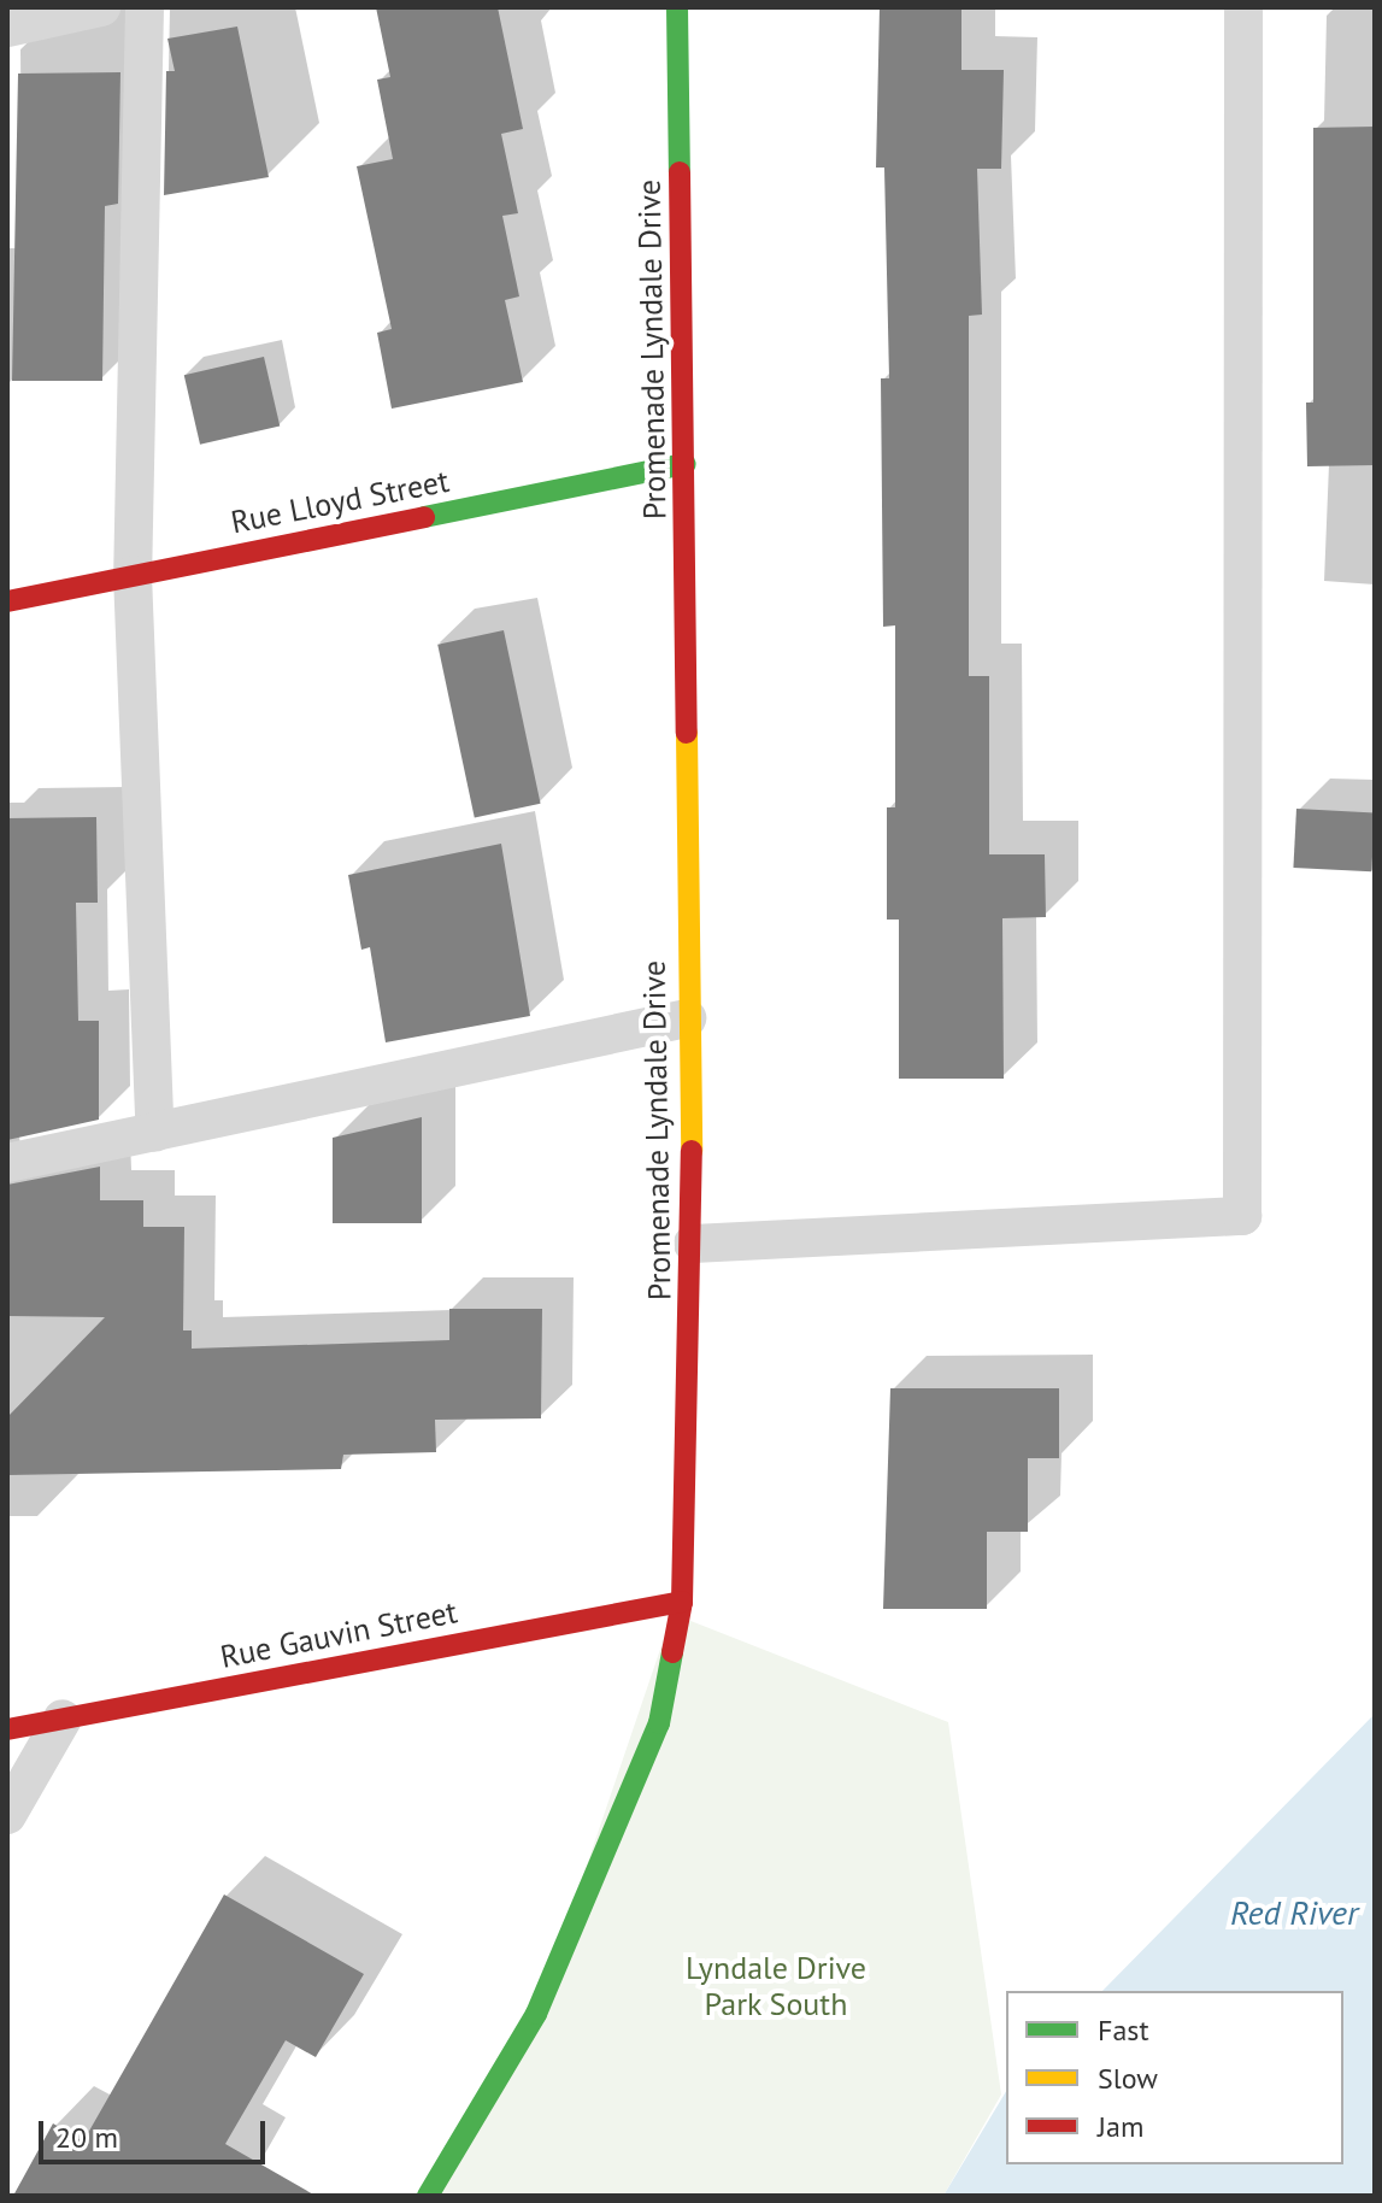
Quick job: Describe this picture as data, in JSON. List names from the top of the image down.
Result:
{
  "streets": {
    "street": ["Promenade Lyndale Drive", "Rue Lloyd Street", "Rue Gauvin Street"]
  },
  "crossings": [
    ["Promenade Lyndale Drive", "Rue Lloyd Street"],
    ["Promenade Lyndale Drive", "Rue Gauvin Street"]
  ],
  "water": ["Red River"],
  "parks": ["Lyndale Drive Park South"],
  "legend": ["Fast", "Slow", "Jam"],
  "scale_bar": "20 m"
}
